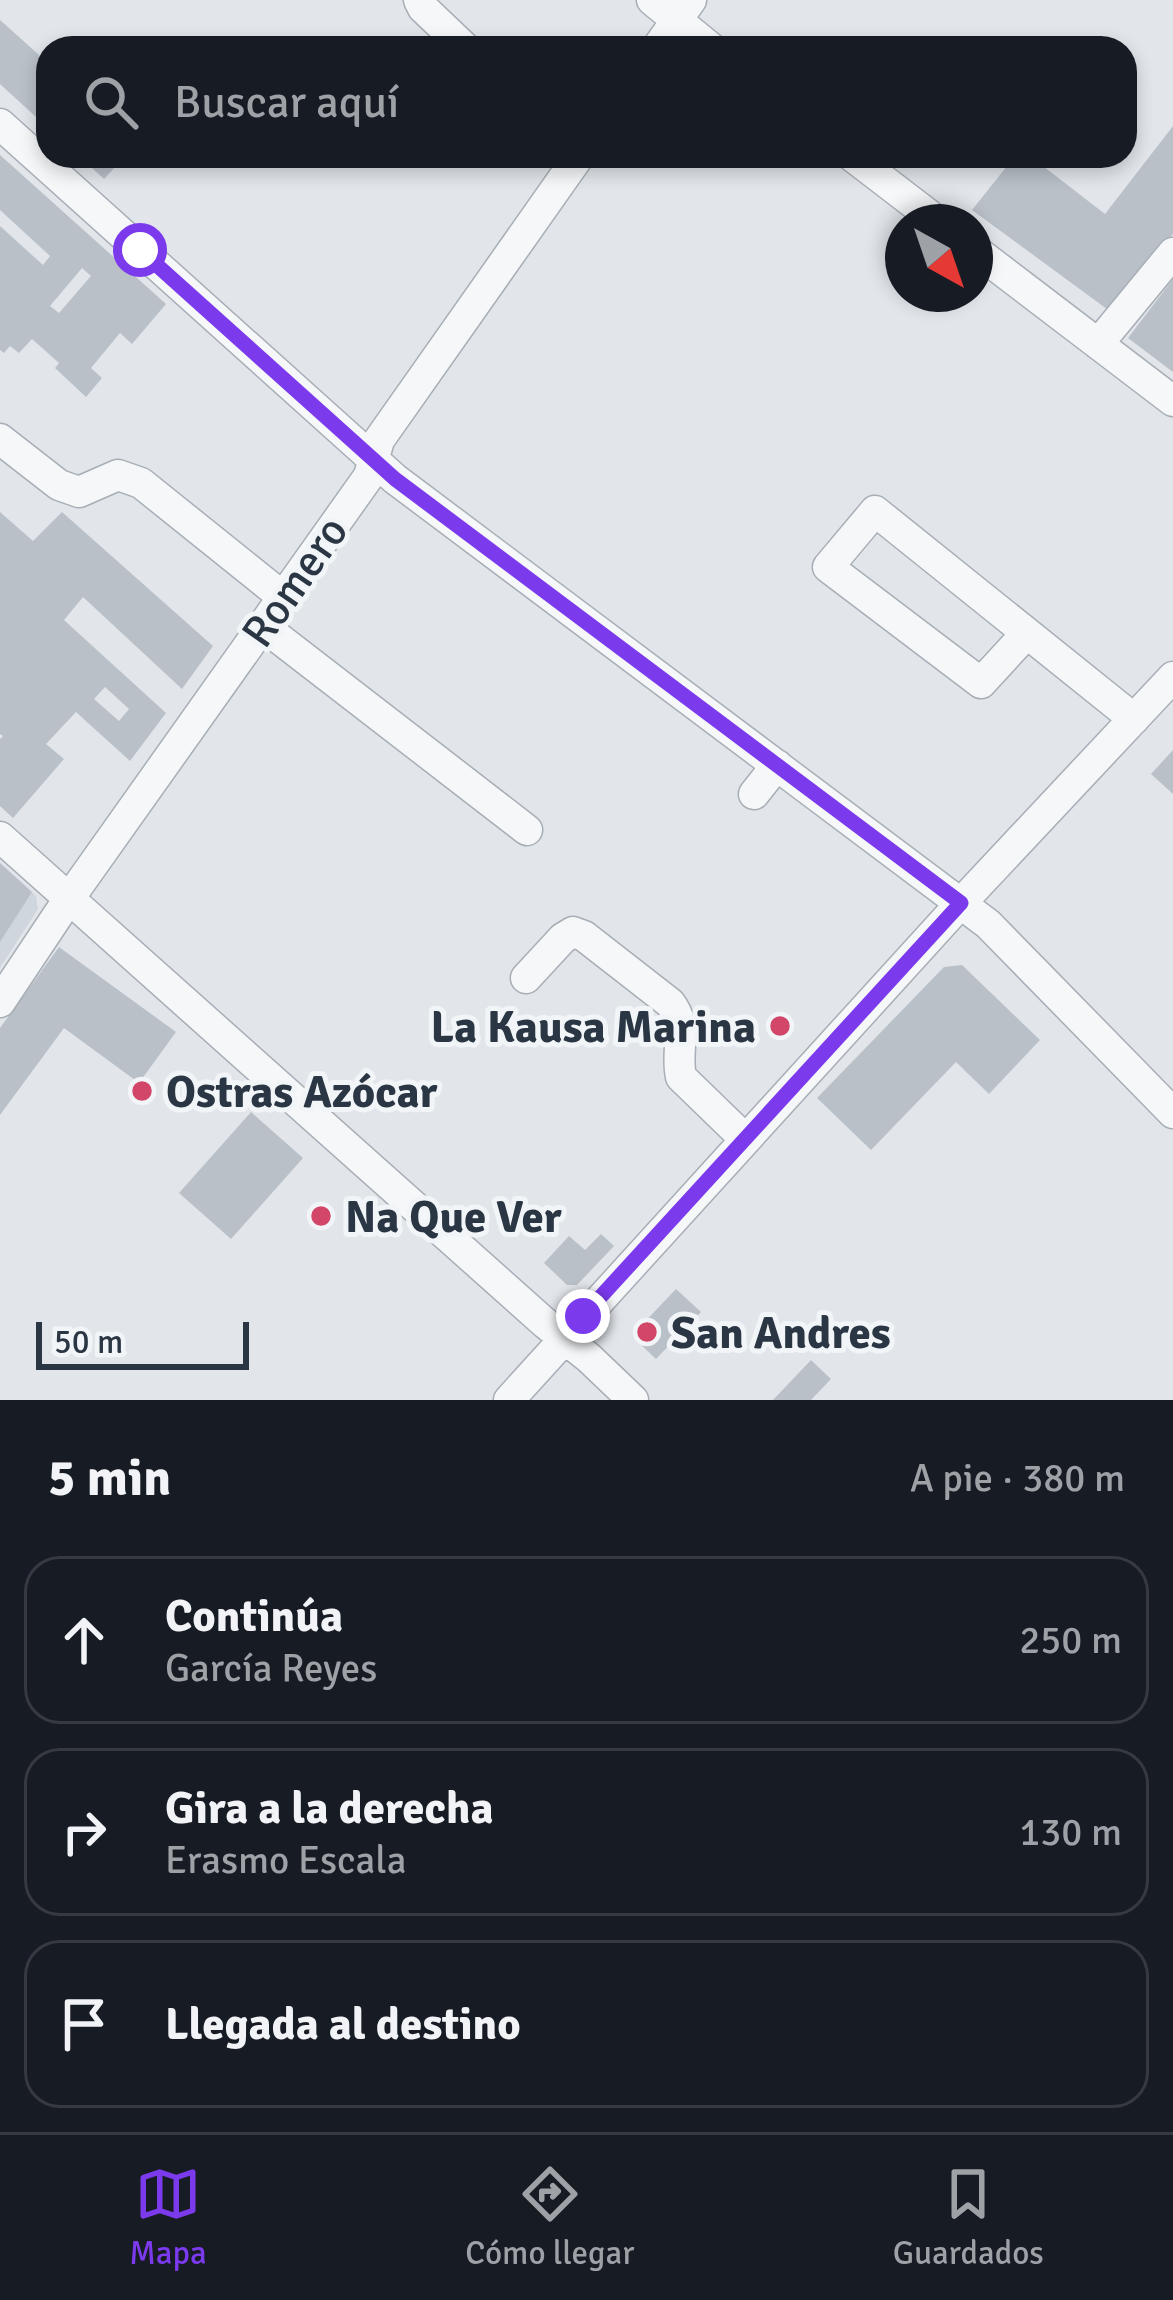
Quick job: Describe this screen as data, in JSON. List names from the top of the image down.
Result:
{
  "streets": {
    "street": ["Romero"]
  },
  "places": [
    "La Kausa Marina",
    "Ostras Azócar",
    "Na Que Ver",
    "San Andres"
  ],
  "scale_bar": "50 m",
  "north": "bottom right",
  "page": {
    "search": "Buscar aquí",
    "scale": "50 m",
    "heading": ["5 min", "A pie · 380 m"],
    "list": [
      ["Continúa", "García Reyes", "250 m"],
      ["Gira a la derecha", "Erasmo Escala", "130 m"],
      "Llegada al destino"
    ],
    "nav": ["Mapa", "Cómo llegar", "Guardados"]
  }
}
